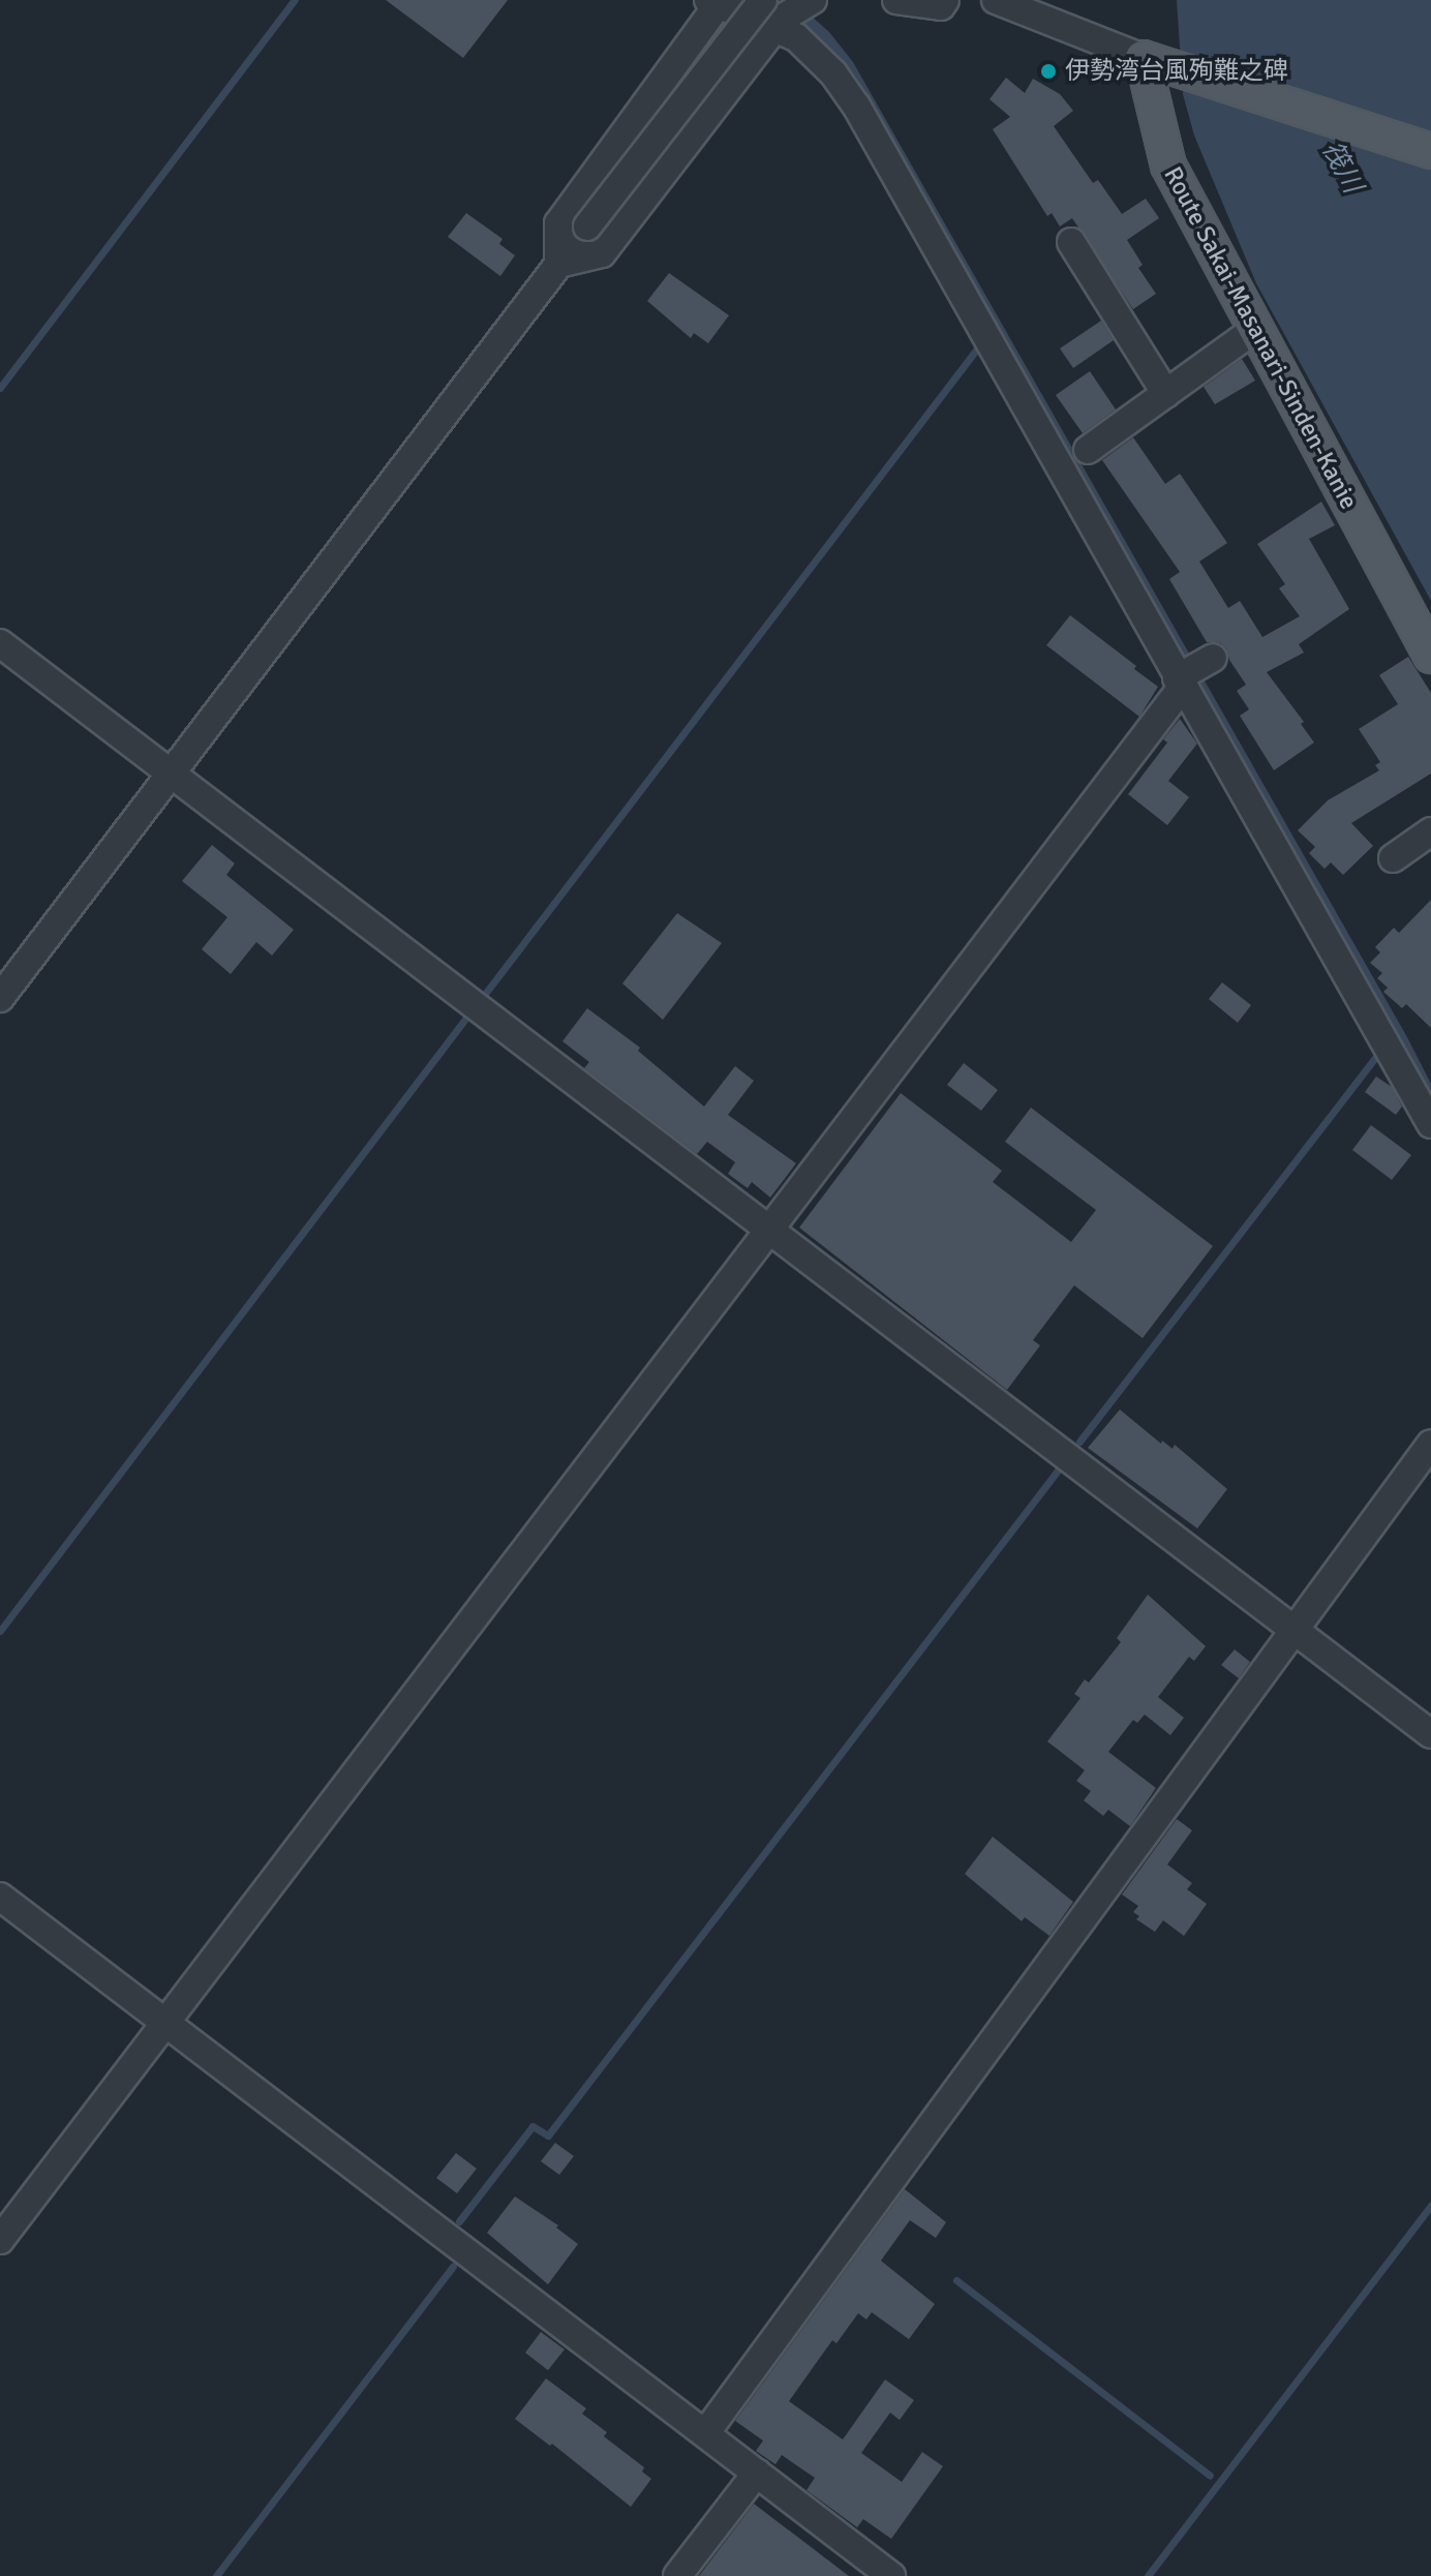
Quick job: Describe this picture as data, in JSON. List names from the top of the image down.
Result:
{
  "streets": {
    "main road": ["Route Sakai-Masanari-Sinden-Kanie"]
  },
  "water": ["筏川"],
  "places": ["伊勢湾台風殉難之碑"]
}
